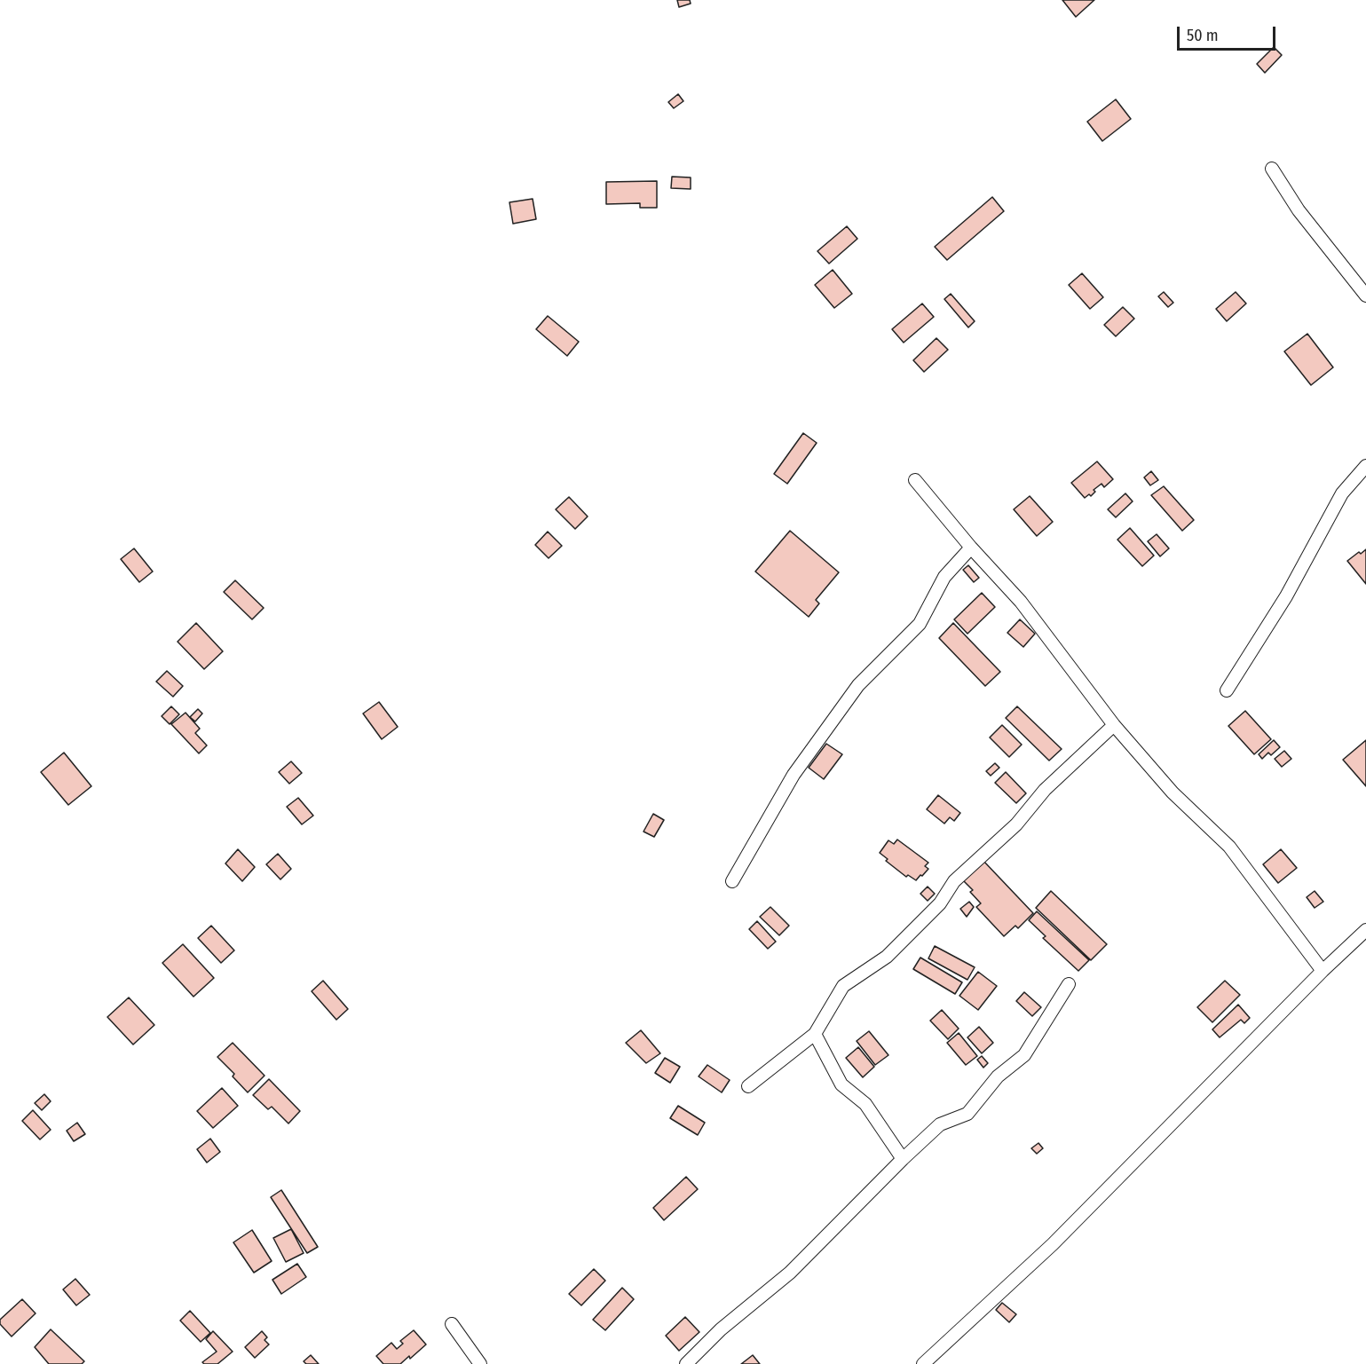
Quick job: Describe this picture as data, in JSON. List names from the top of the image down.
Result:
{
  "scale_bar": "50 m"
}
